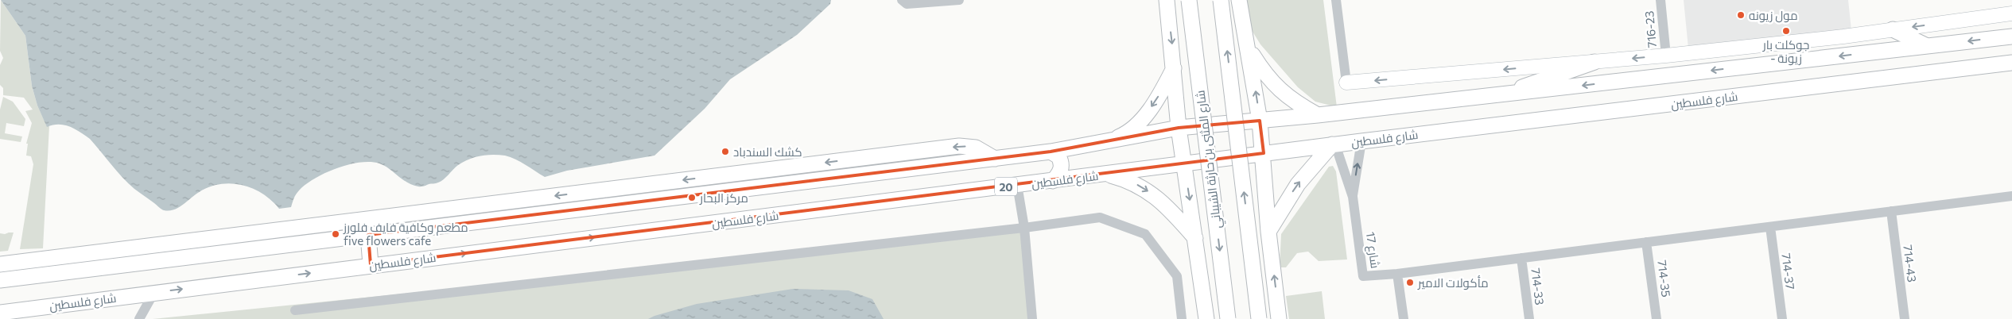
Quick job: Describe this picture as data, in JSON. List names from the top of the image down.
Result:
{
  "streets": {
    "main road": ["شارع فلسطين", "شارع المثنى بن حارثة الشيباني", "20"],
    "street": [
      "716-23",
      "شارع 17",
      "714-43",
      "714-37",
      "714-35",
      "714-33"
    ]
  },
  "crossings": [
    ["شارع فلسطين", "شارع 17"]
  ],
  "places": [
    "مول زيونه",
    "جوكلت بار - زيونة",
    "كشك السندباد",
    "مركز البحار",
    "مطعم وكافية فايف فلورز five flowers cafe",
    "مأكولات الامير"
  ]
}
